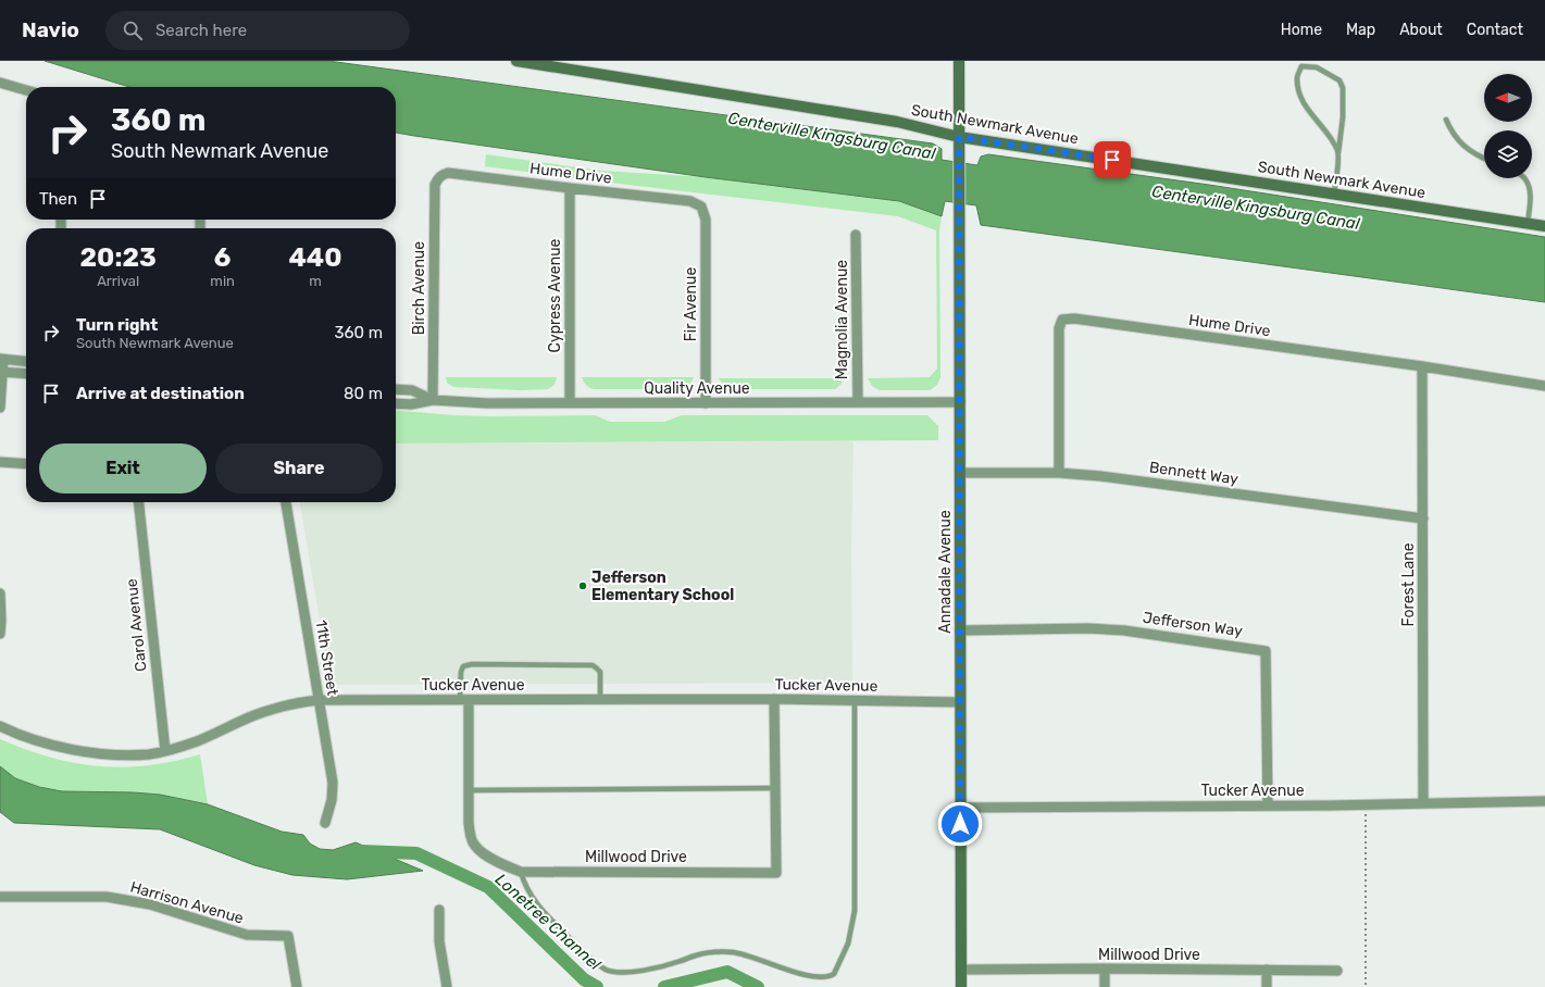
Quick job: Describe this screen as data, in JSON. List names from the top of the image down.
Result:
{
  "streets": {
    "street": [
      "South Newmark Avenue",
      "Hume Drive",
      "Birch Avenue",
      "Cypress Avenue",
      "Fir Avenue",
      "Magnolia Avenue",
      "Quality Avenue",
      "Bennett Way",
      "Annadale Avenue",
      "Forest Lane",
      "Jefferson Way",
      "Carol Avenue",
      "11th Street",
      "Tucker Avenue",
      "Millwood Drive",
      "Harrison Avenue"
    ]
  },
  "crossings": [
    ["South Newmark Avenue", "Annadale Avenue"],
    ["Hume Drive", "Birch Avenue"],
    ["Hume Drive", "Cypress Avenue"],
    ["Hume Drive", "Fir Avenue"],
    ["Hume Drive", "Bennett Way"],
    ["Hume Drive", "Forest Lane"],
    ["Birch Avenue", "Quality Avenue"],
    ["Cypress Avenue", "Quality Avenue"],
    ["Fir Avenue", "Quality Avenue"],
    ["Magnolia Avenue", "Quality Avenue"],
    ["Quality Avenue", "Annadale Avenue"],
    ["Bennett Way", "Annadale Avenue"],
    ["Bennett Way", "Forest Lane"],
    ["Annadale Avenue", "Jefferson Way"],
    ["Annadale Avenue", "Tucker Avenue"],
    ["Annadale Avenue", "Millwood Drive"],
    ["Forest Lane", "Tucker Avenue"],
    ["Jefferson Way", "Tucker Avenue"],
    ["Carol Avenue", "Tucker Avenue"],
    ["11th Street", "Tucker Avenue"],
    ["Tucker Avenue", "Millwood Drive"]
  ],
  "water": ["Centerville Kingsburg Canal", "Lonetree Channel"],
  "places": ["Jefferson Elementary School"],
  "north": "left",
  "page": {
    "header": "Navio",
    "search": "Search here",
    "nav": [
      "Home",
      "Map",
      "About",
      "Contact"
    ],
    "turn": ["360 m", "South Newmark Avenue"],
    "then": "Then",
    "eta": [
      "20:23",
      "Arrival",
      "6",
      "min",
      "440",
      "m"
    ],
    "list": [
      {
        "name": "Turn right",
        "note": "South Newmark Avenue",
        "value": "360 m"
      },
      {
        "name": "Arrive at destination",
        "value": "80 m"
      }
    ],
    "buttons": ["Exit", "Share"]
  }
}
